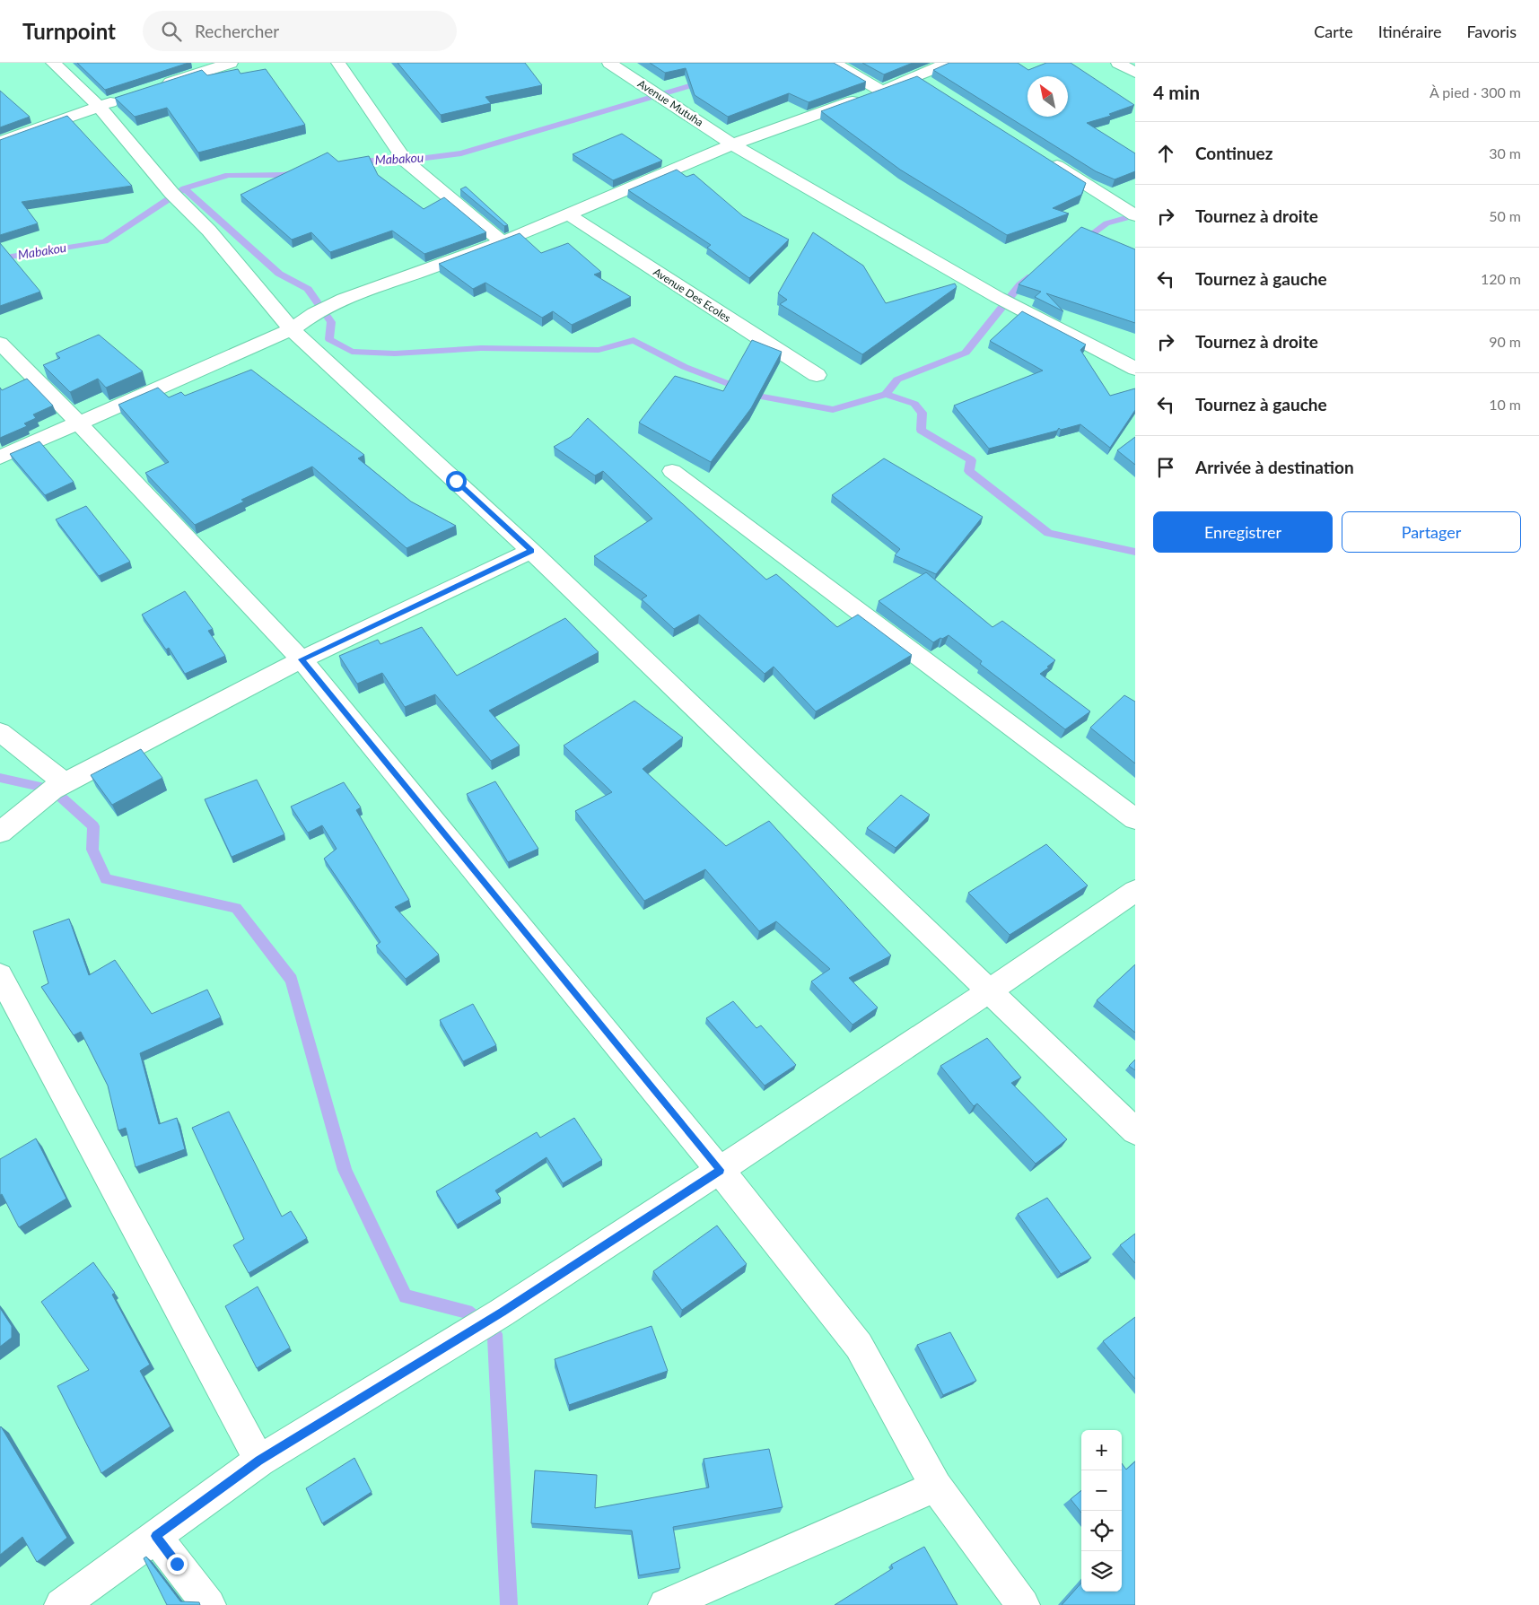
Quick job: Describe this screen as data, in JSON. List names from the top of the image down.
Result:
{
  "streets": {
    "street": ["Avenue Mutuha", "Avenue Des Ecoles"]
  },
  "water": ["Mabakou"],
  "north": "top left",
  "page": {
    "header": "Turnpoint",
    "search": "Rechercher",
    "nav": ["Carte", "Itinéraire", "Favoris"],
    "heading": ["4 min", "À pied · 300 m"],
    "list": [
      ["Continuez", "30 m"],
      ["Tournez à droite", "50 m"],
      ["Tournez à gauche", "120 m"],
      ["Tournez à droite", "90 m"],
      ["Tournez à gauche", "10 m"],
      "Arrivée à destination"
    ],
    "buttons": ["Enregistrer", "Partager"],
    "map_buttons": ["+", "−"]
  }
}
